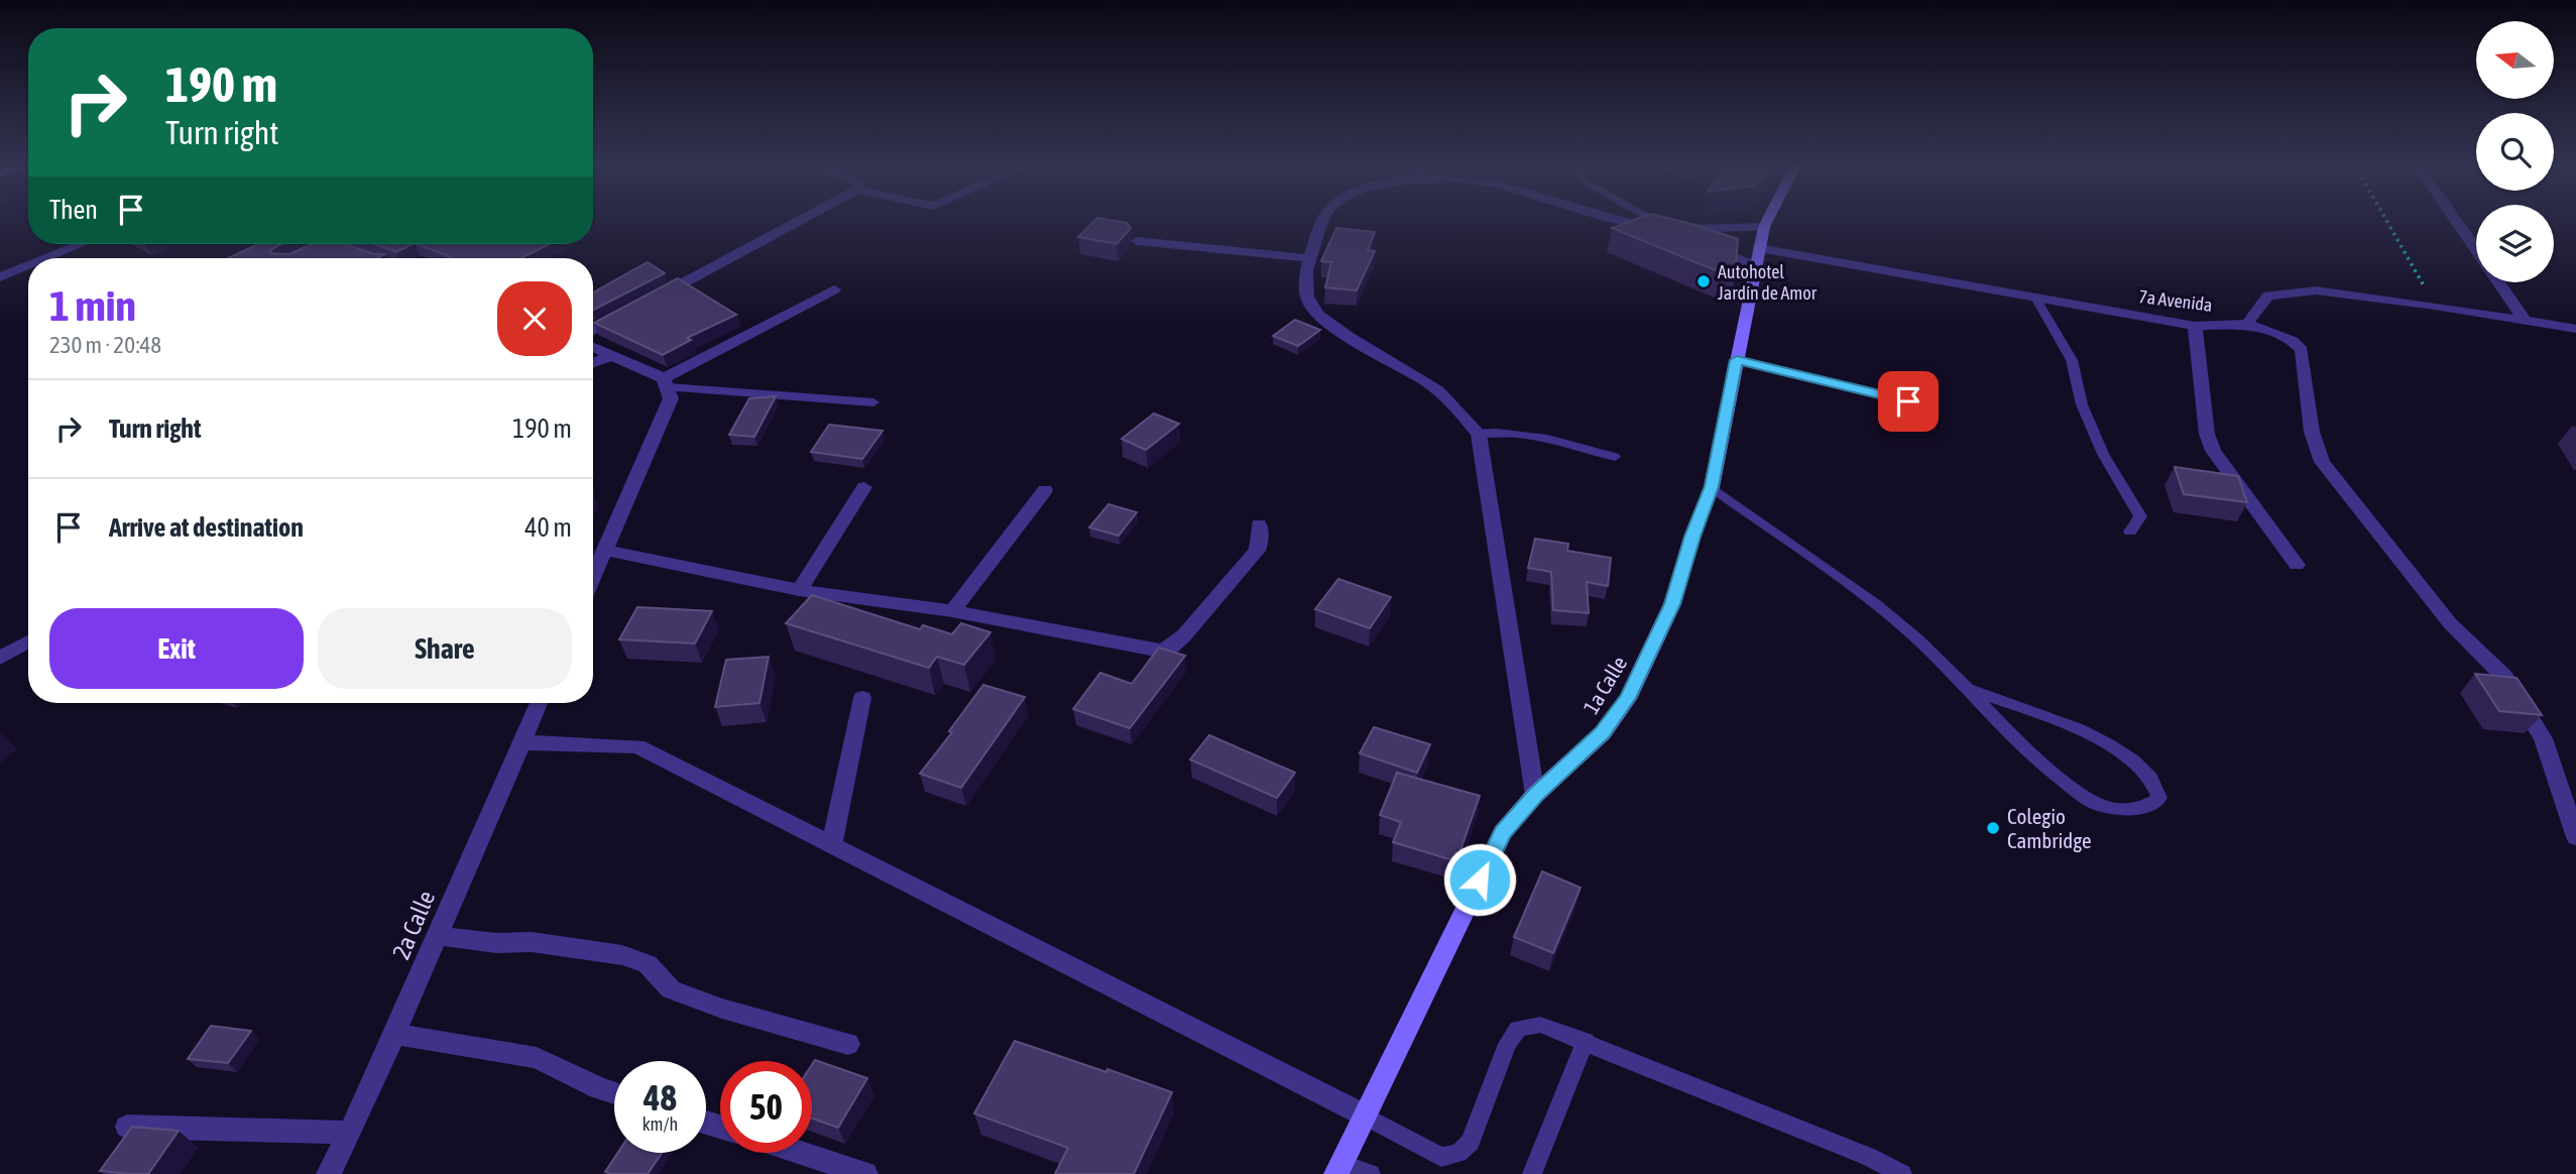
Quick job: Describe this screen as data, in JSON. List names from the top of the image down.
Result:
{
  "streets": {
    "main road": ["1a Calle"],
    "street": ["7a Avenida", "2a Calle"]
  },
  "crossings": [
    ["7a Avenida", "1a Calle"]
  ],
  "places": ["Autohotel Jardín de Amor", "Colegio Cambridge"],
  "north": "left",
  "page": {
    "turn": ["190 m", "Turn right"],
    "then": "Then",
    "heading": ["1 min", "230 m · 20:48"],
    "list": [
      {
        "name": "Turn right",
        "value": "190 m"
      },
      {
        "name": "Arrive at destination",
        "value": "40 m"
      }
    ],
    "buttons": ["Exit", "Share"],
    "speed": "48 km/h",
    "limit": "50"
  }
}
